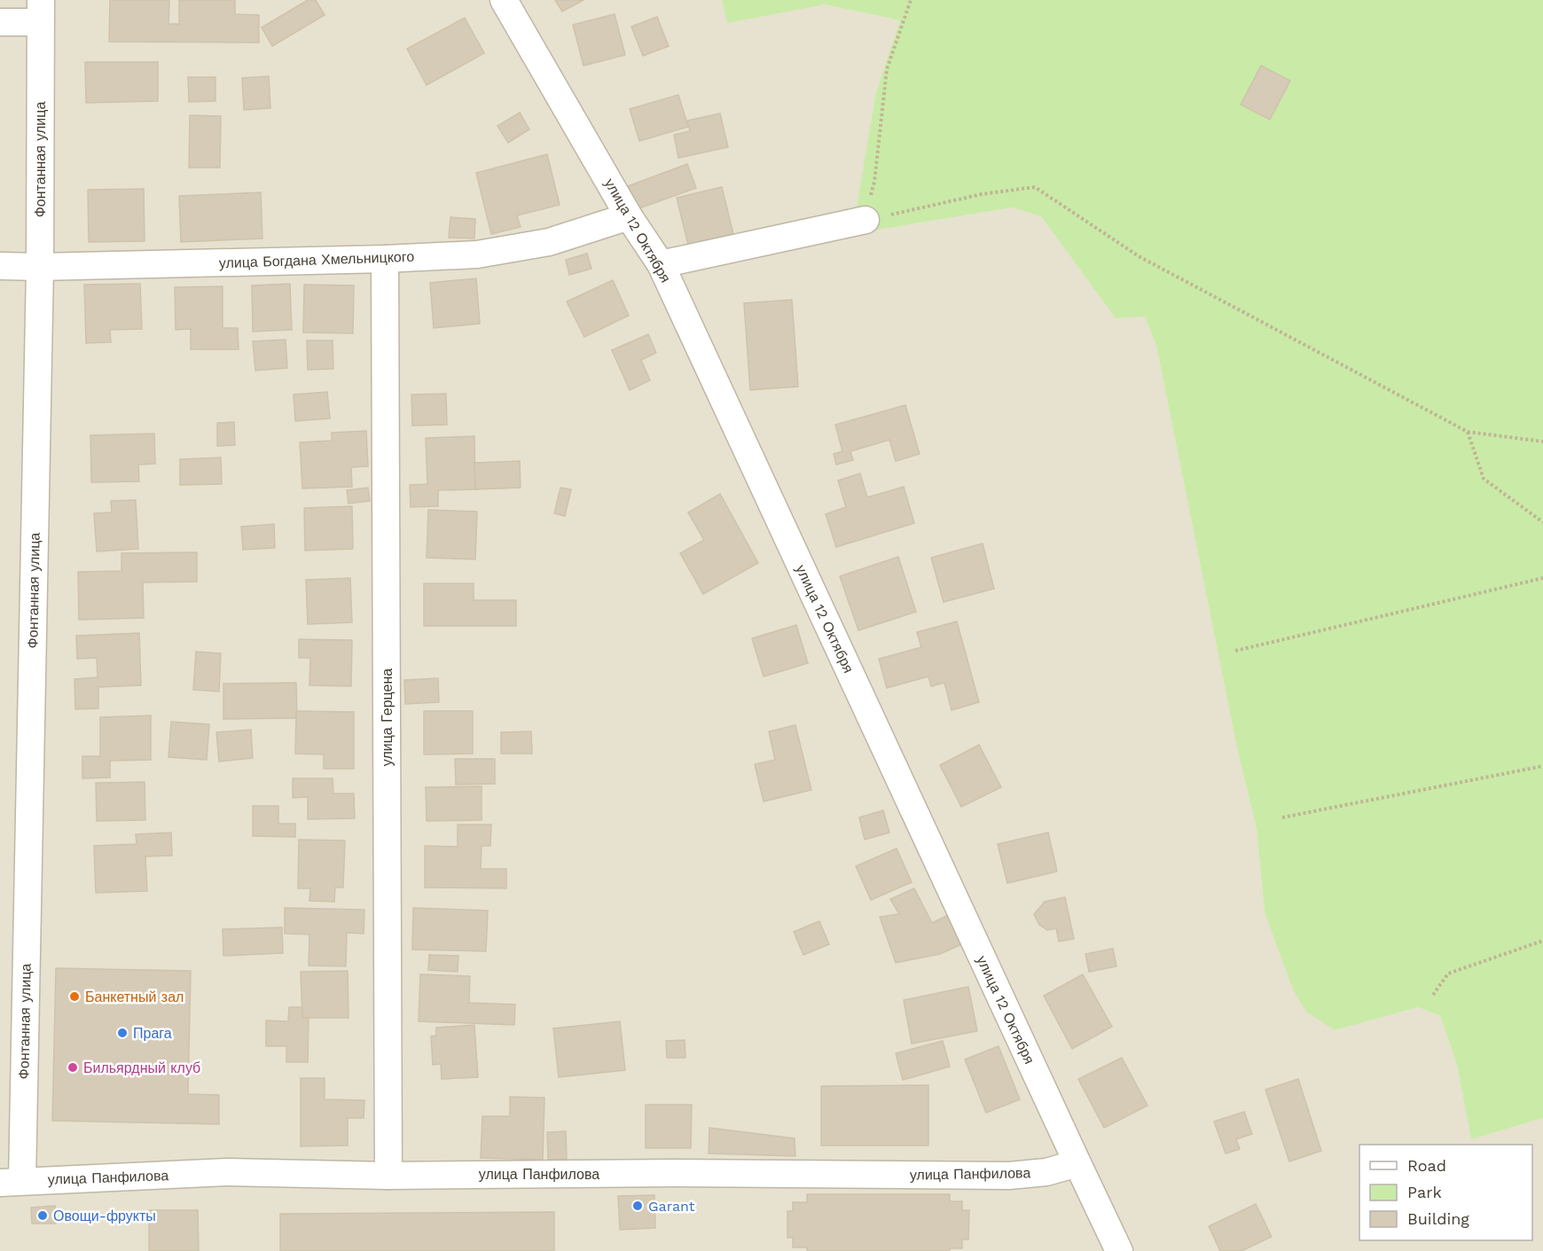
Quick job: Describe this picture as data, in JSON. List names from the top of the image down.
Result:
{
  "streets": {
    "street": [
      "Фонтанная улица",
      "улица 12 Октября",
      "улица Богдана Хмельницкого",
      "улица Герцена",
      "улица Панфилова"
    ]
  },
  "crossings": [
    ["Фонтанная улица", "улица Богдана Хмельницкого"],
    ["Фонтанная улица", "улица Панфилова"],
    ["улица 12 Октября", "улица Богдана Хмельницкого"],
    ["улица 12 Октября", "улица Панфилова"],
    ["улица Богдана Хмельницкого", "улица Герцена"],
    ["улица Герцена", "улица Панфилова"]
  ],
  "places": [
    "Банкетный зал",
    "Прага",
    "Бильярдный клуб",
    "Garant",
    "Овощи-фрукты"
  ],
  "legend": ["Road", "Park", "Building"]
}
